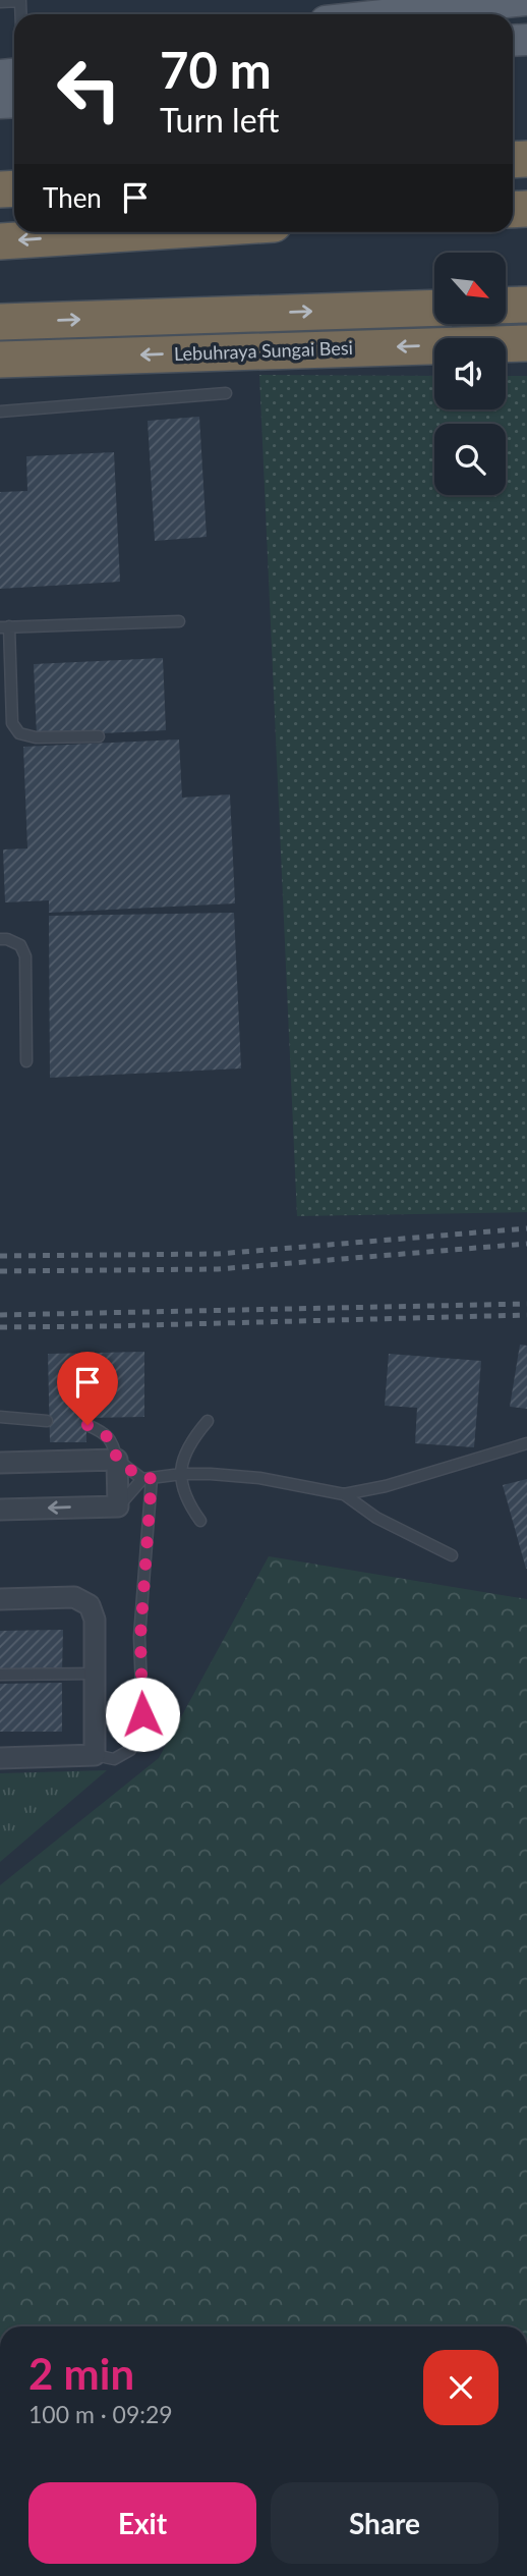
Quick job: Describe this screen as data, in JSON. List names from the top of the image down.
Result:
{
  "streets": {
    "highway": ["Lebuhraya Sungai Besi"]
  },
  "north": "bottom right",
  "page": {
    "turn": ["70 m", "Turn left"],
    "then": "Then",
    "heading": ["2 min", "100 m · 09:29"],
    "buttons": ["Exit", "Share"]
  }
}
